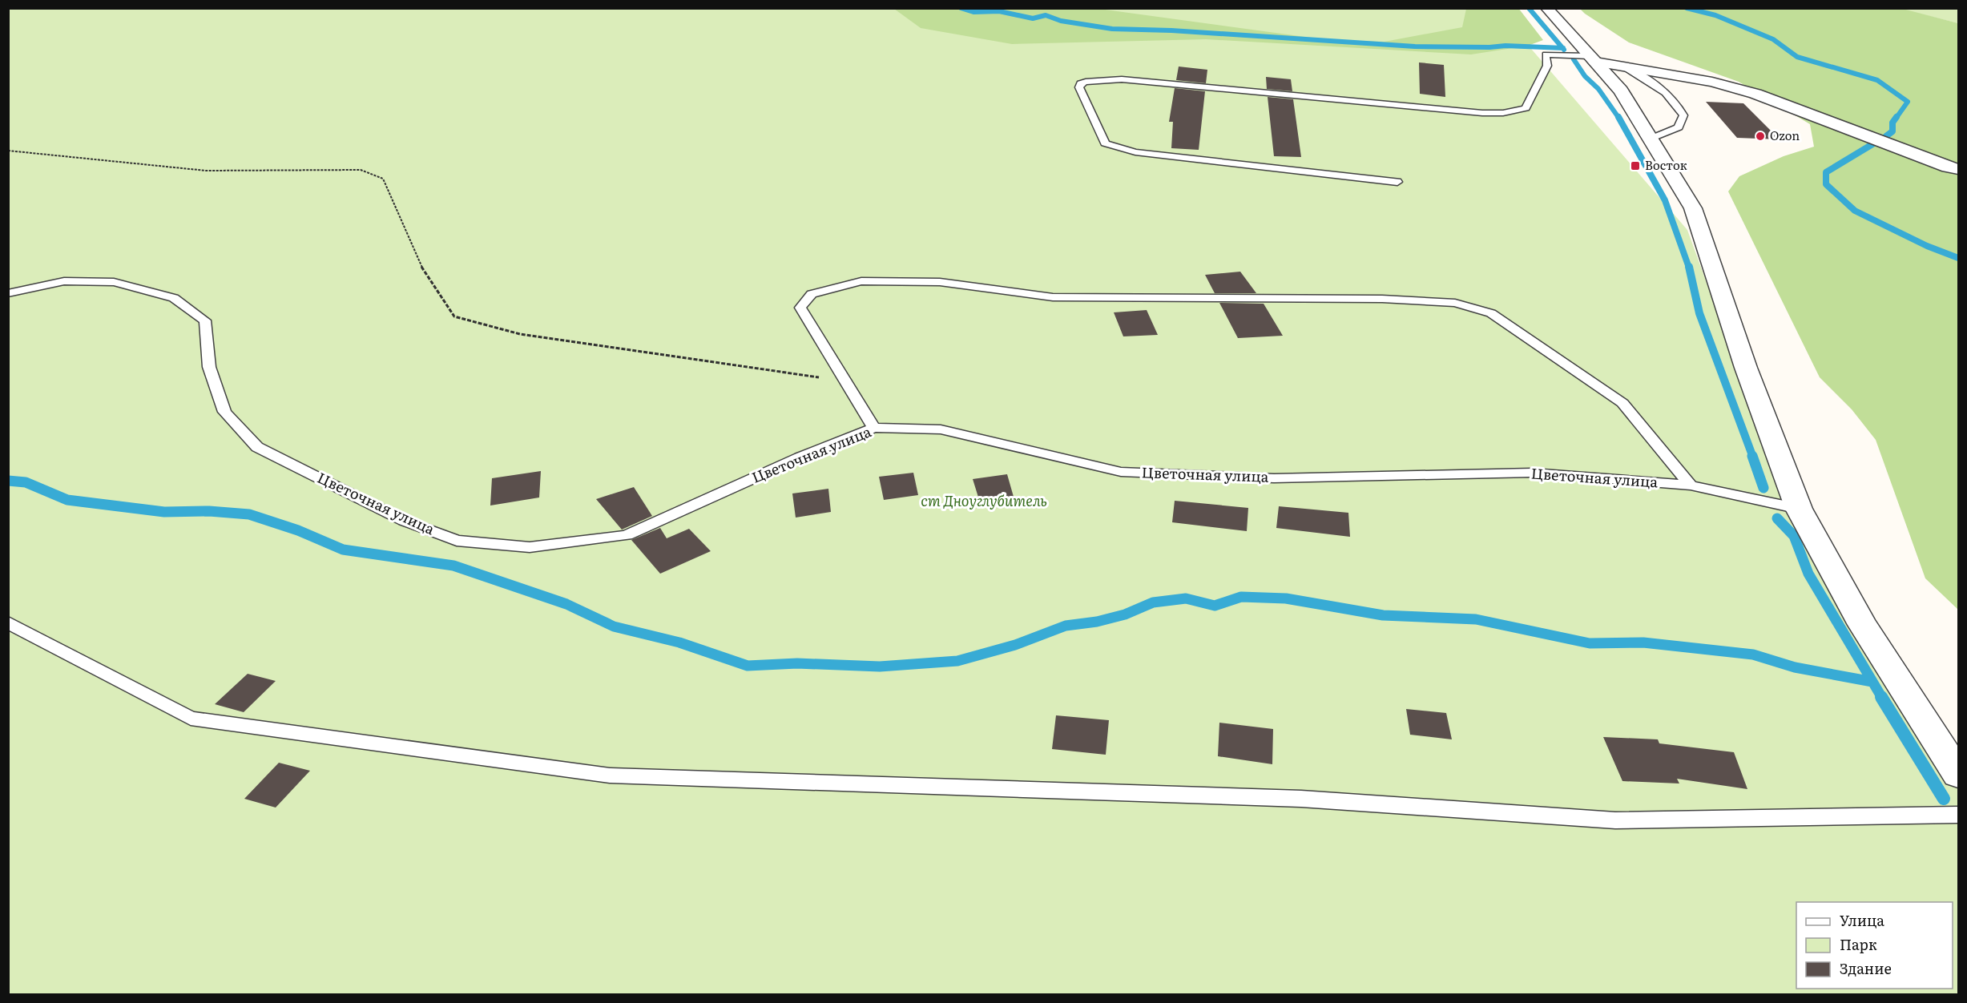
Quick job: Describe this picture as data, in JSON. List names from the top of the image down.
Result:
{
  "streets": {
    "lane": ["Цветочная улица"]
  },
  "parks": ["ст Дноуглубитель"],
  "places": {
    "other": ["Ozon"],
    "transit": ["Восток"]
  },
  "legend": ["Улица", "Парк", "Здание"]
}
